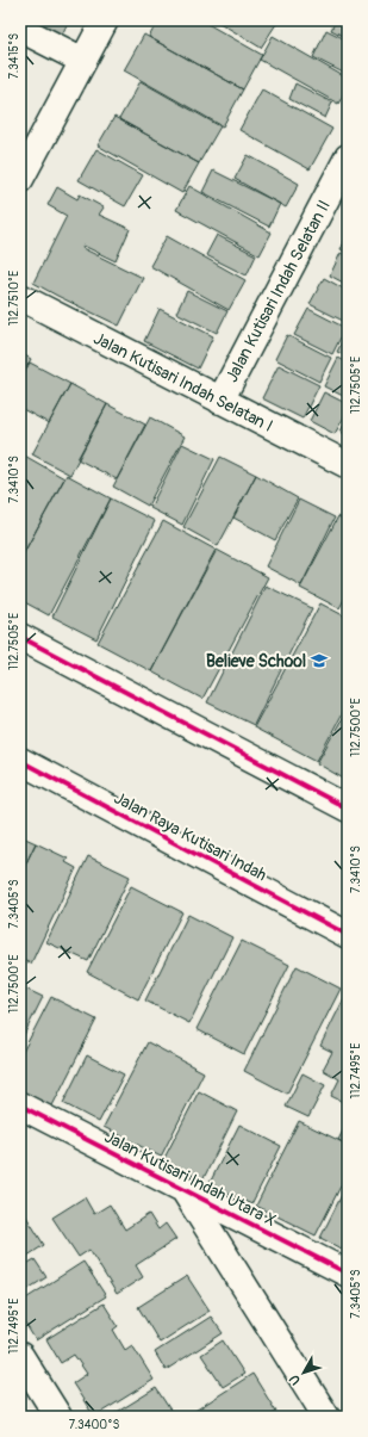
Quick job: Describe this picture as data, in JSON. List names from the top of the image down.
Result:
{
  "streets": {
    "street": [
      "Jalan Kutisari Indah Selatan II",
      "Jalan Kutisari Indah Selatan I",
      "Jalan Raya Kutisari Indah",
      "Jalan Kutisari Indah Utara X"
    ]
  },
  "crossings": [
    ["Jalan Kutisari Indah Selatan II", "Jalan Kutisari Indah Selatan I"]
  ],
  "places": {
    "school or university": ["Believe School"]
  },
  "north": "bottom left",
  "coordinates": [
    "7.3415°S",
    "112.7510°E",
    "112.7505°E",
    "7.3410°S",
    "112.7500°E",
    "7.3405°S",
    "112.7495°E",
    "7.3400°S"
  ]
}
